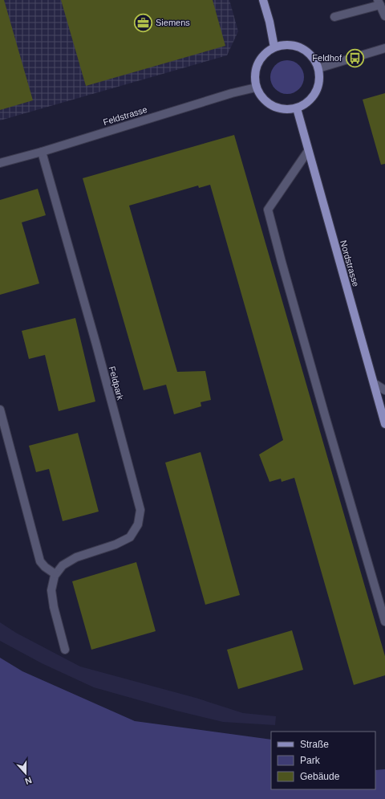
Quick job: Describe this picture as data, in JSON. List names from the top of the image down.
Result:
{
  "streets": {
    "main road": ["Nordstrasse"],
    "street": ["Feldstrasse", "Feldpark"]
  },
  "crossings": [
    ["Feldstrasse", "Nordstrasse"],
    ["Feldstrasse", "Feldpark"]
  ],
  "places": {
    "office": ["Siemens"],
    "bus stop": ["Feldhof"]
  },
  "legend": ["Straße", "Park", "Gebäude"],
  "north": "bottom"
}
